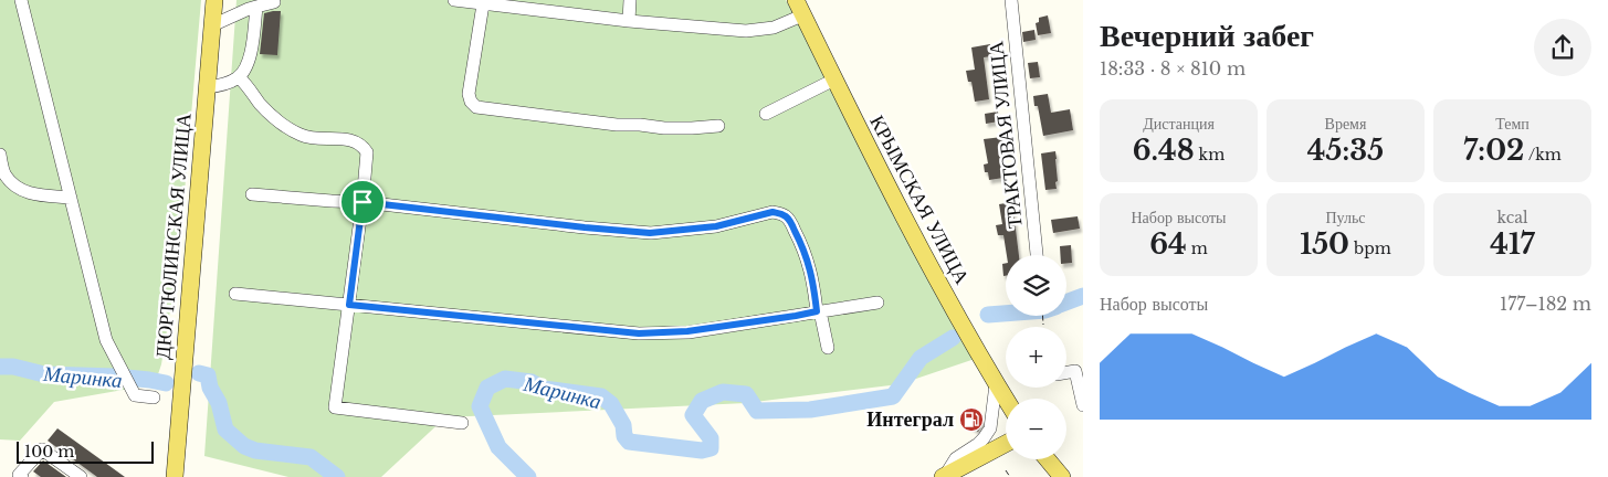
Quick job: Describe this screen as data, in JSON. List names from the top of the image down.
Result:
{
  "streets": {
    "main road": ["КРЫМСКАЯ УЛИЦА", "ДЮРТЮЛИНСКАЯ УЛИЦА"],
    "street": ["ТРАКТОВАЯ УЛИЦА"]
  },
  "water": ["Маринка"],
  "places": {
    "fuel station": ["Интеграл"]
  },
  "scale_bar": "100 m",
  "page": {
    "heading": ["Вечерний забег", "18:33 · 8 × 810 m"],
    "stats": [
      ["Дистанция", "6.48 km"],
      ["Время", "45:35"],
      ["Темп", "7:02 /km"],
      ["Набор высоты", "64 m"],
      ["Пульс", "150 bpm"],
      ["kcal", "417"]
    ],
    "map_buttons": ["+", "−"],
    "chart": ["Набор высоты", "177–182 m"],
    "scale": "100 m"
  }
}
